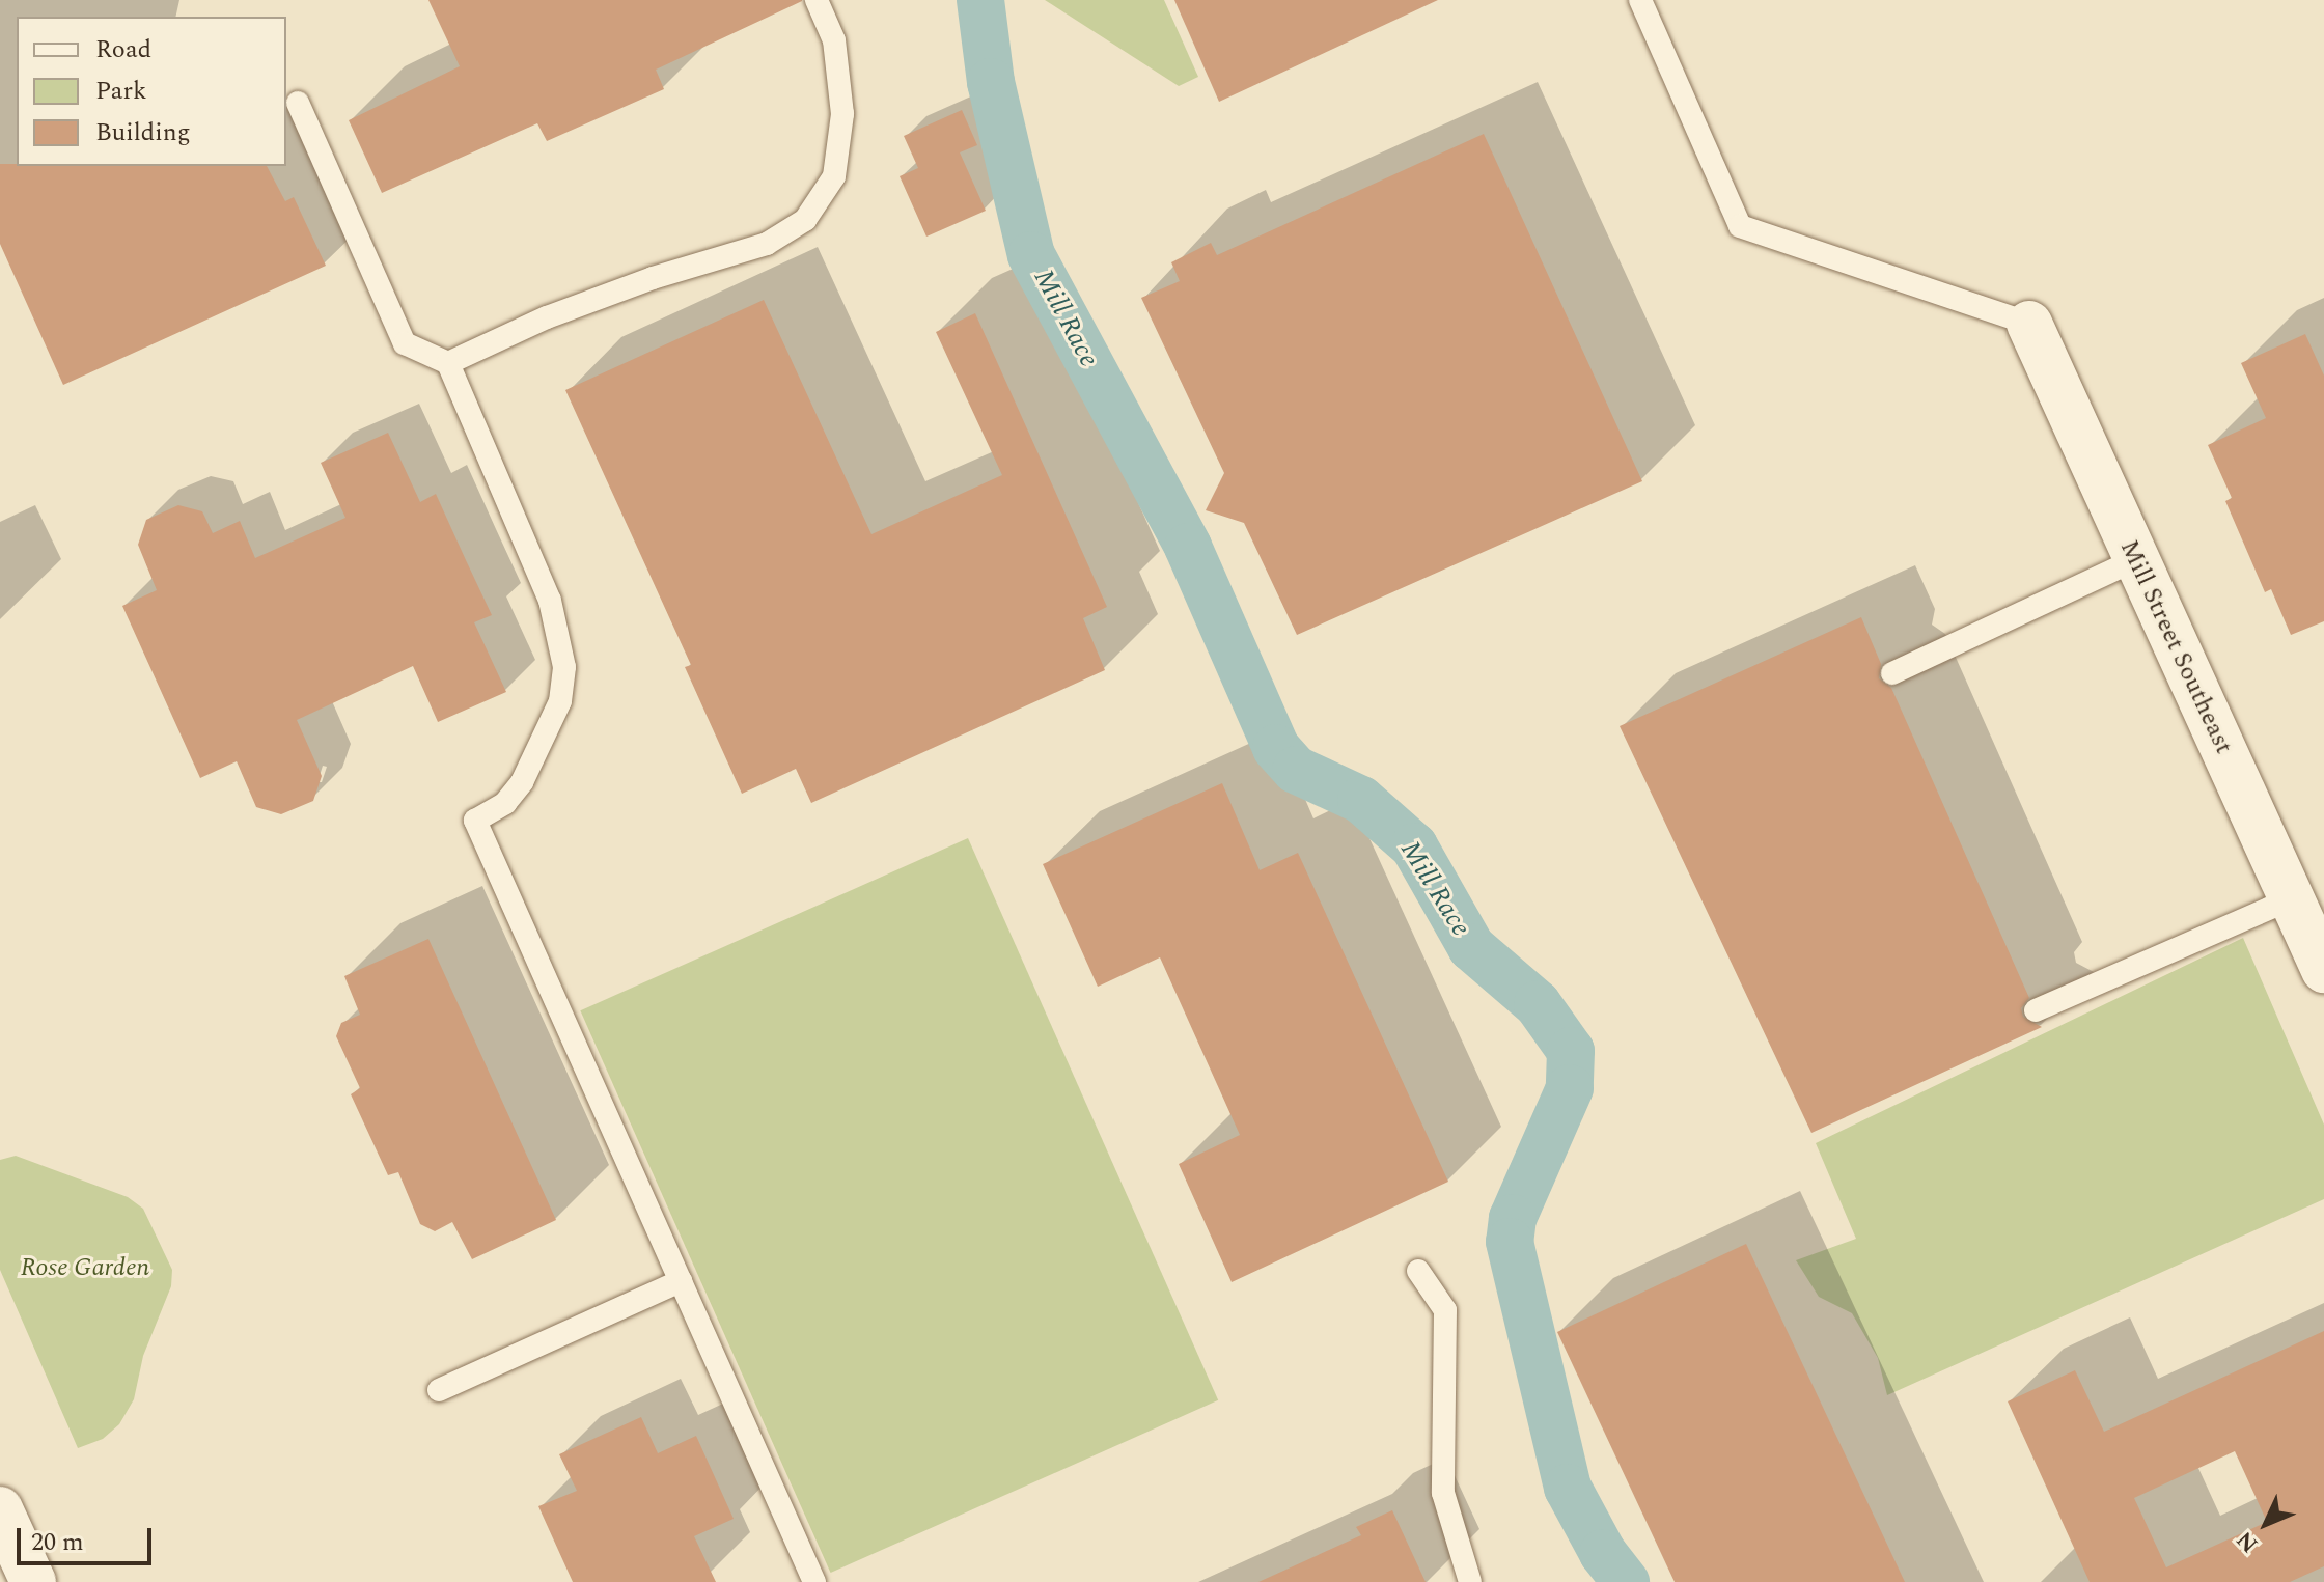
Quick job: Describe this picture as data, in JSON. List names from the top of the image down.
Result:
{
  "streets": {
    "street": ["Mill Street Southeast"]
  },
  "water": ["Mill Race"],
  "parks": ["Rose Garden"],
  "legend": ["Road", "Park", "Building"],
  "scale_bar": "20 m",
  "north": "bottom left"
}
